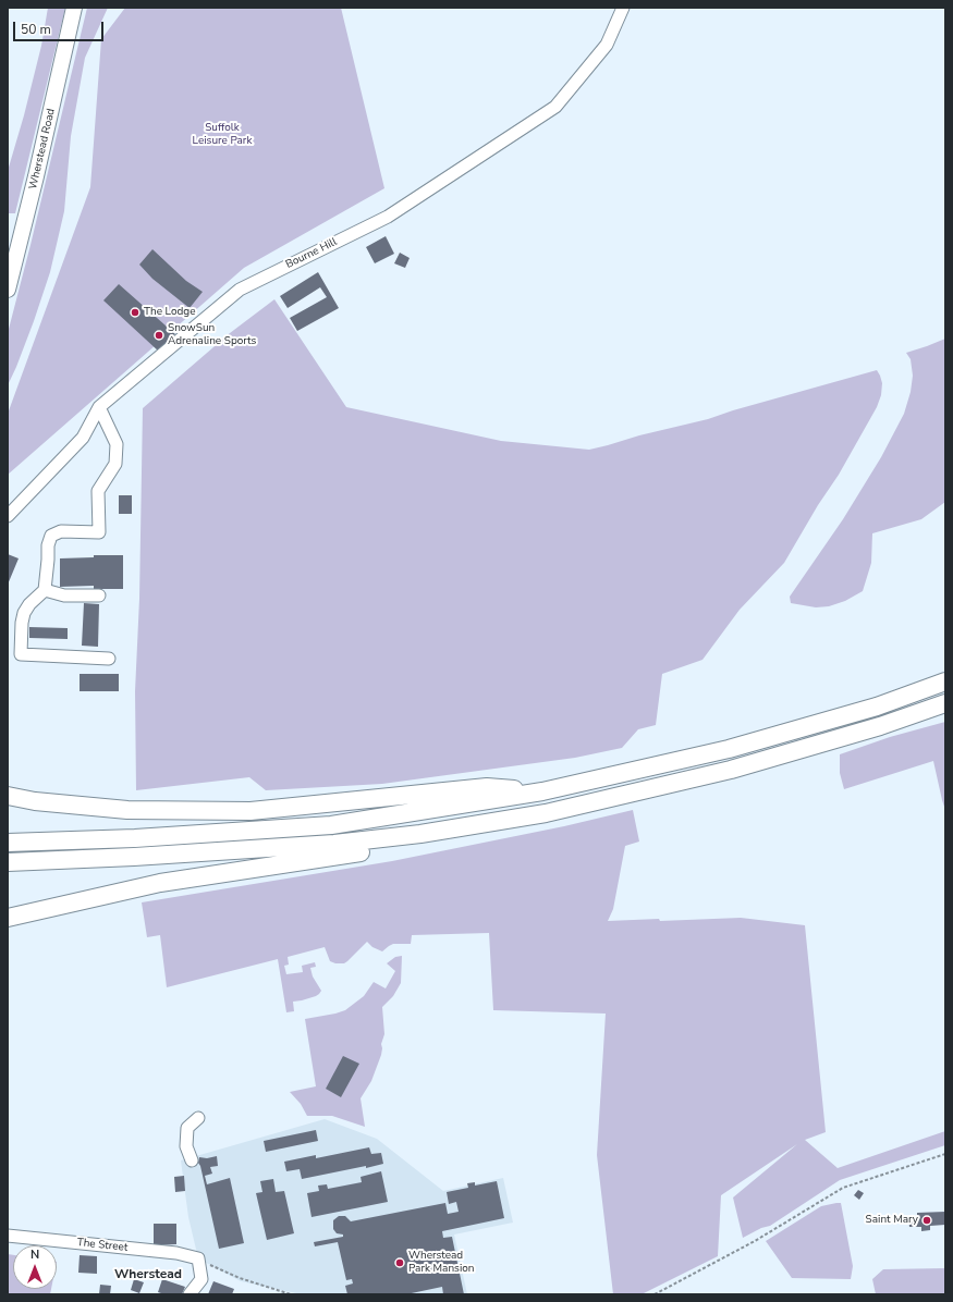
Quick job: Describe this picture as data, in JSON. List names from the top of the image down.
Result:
{
  "streets": {
    "main road": ["Wherstead Road"],
    "street": ["Bourne Hill", "The Street"]
  },
  "districts": ["Wherstead"],
  "parks": ["Suffolk Leisure Park"],
  "places": [
    "The Lodge",
    "SnowSun Adrenaline Sports",
    "Saint Mary",
    "Wherstead Park Mansion"
  ],
  "scale_bar": "50 m",
  "north": "top"
}
